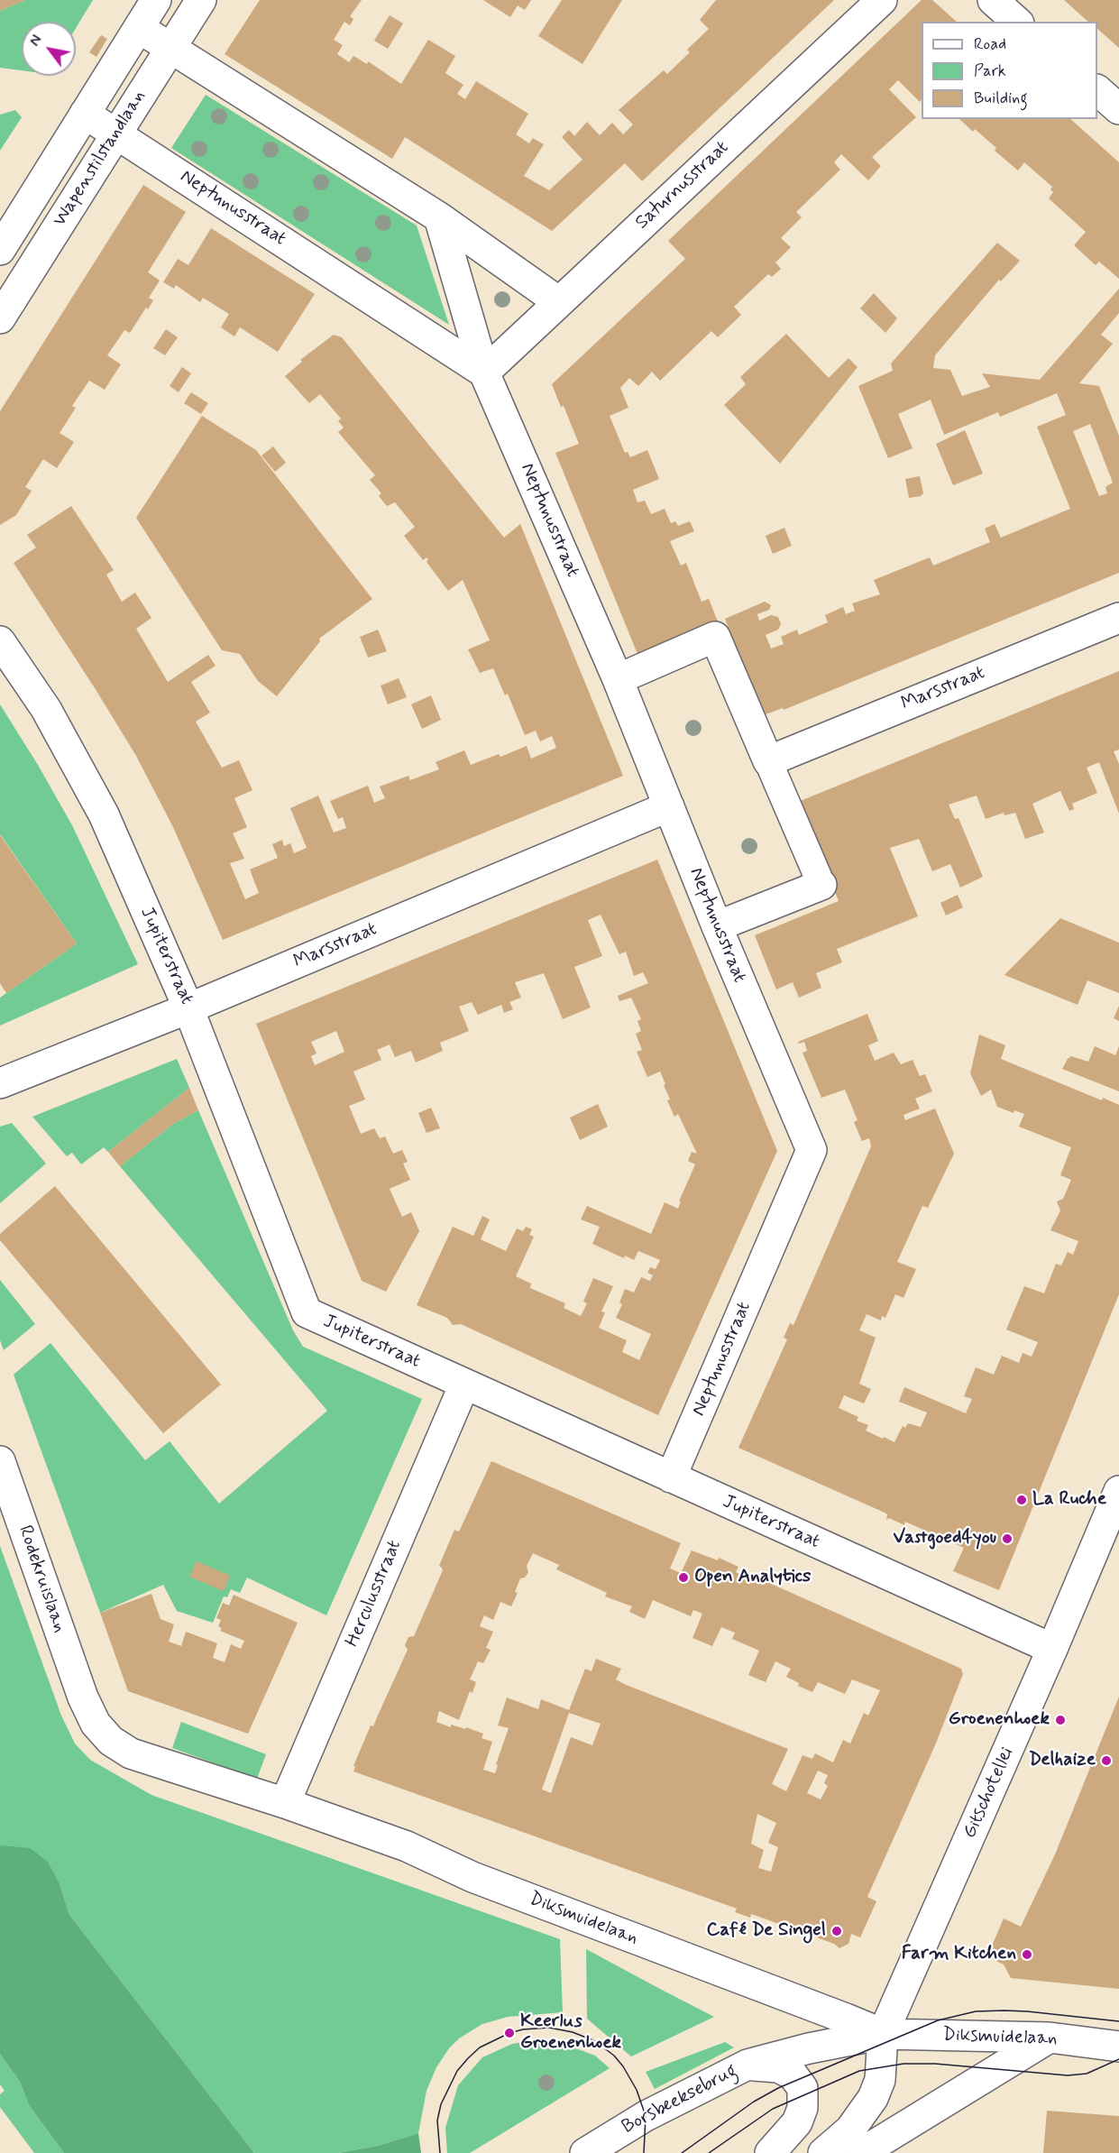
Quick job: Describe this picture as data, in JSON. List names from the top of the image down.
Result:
{
  "streets": {
    "street": [
      "Wapenstilstandlaan",
      "Saturnusstraat",
      "Neptunusstraat",
      "Marsstraat",
      "Jupiterstraat",
      "Rodekruislaan",
      "Herculusstraat",
      "Gitschotellei",
      "Diksmuidelaan",
      "Borsbeeksebrug"
    ]
  },
  "crossings": [
    ["Wapenstilstandlaan", "Neptunusstraat"],
    ["Saturnusstraat", "Neptunusstraat"],
    ["Neptunusstraat", "Marsstraat"],
    ["Neptunusstraat", "Jupiterstraat"],
    ["Marsstraat", "Jupiterstraat"],
    ["Jupiterstraat", "Herculusstraat"],
    ["Jupiterstraat", "Gitschotellei"],
    ["Rodekruislaan", "Diksmuidelaan"],
    ["Herculusstraat", "Diksmuidelaan"],
    ["Gitschotellei", "Diksmuidelaan"],
    ["Gitschotellei", "Borsbeeksebrug"],
    ["Diksmuidelaan", "Borsbeeksebrug"]
  ],
  "places": [
    "La Ruche",
    "Vastgoed4you",
    "Open Analytics",
    "Groenenhoek",
    "Delhaize",
    "Café De Singel",
    "Farm Kitchen",
    "Keerlus Groenenhoek"
  ],
  "legend": ["Road", "Park", "Building"],
  "north": "top left"
}
